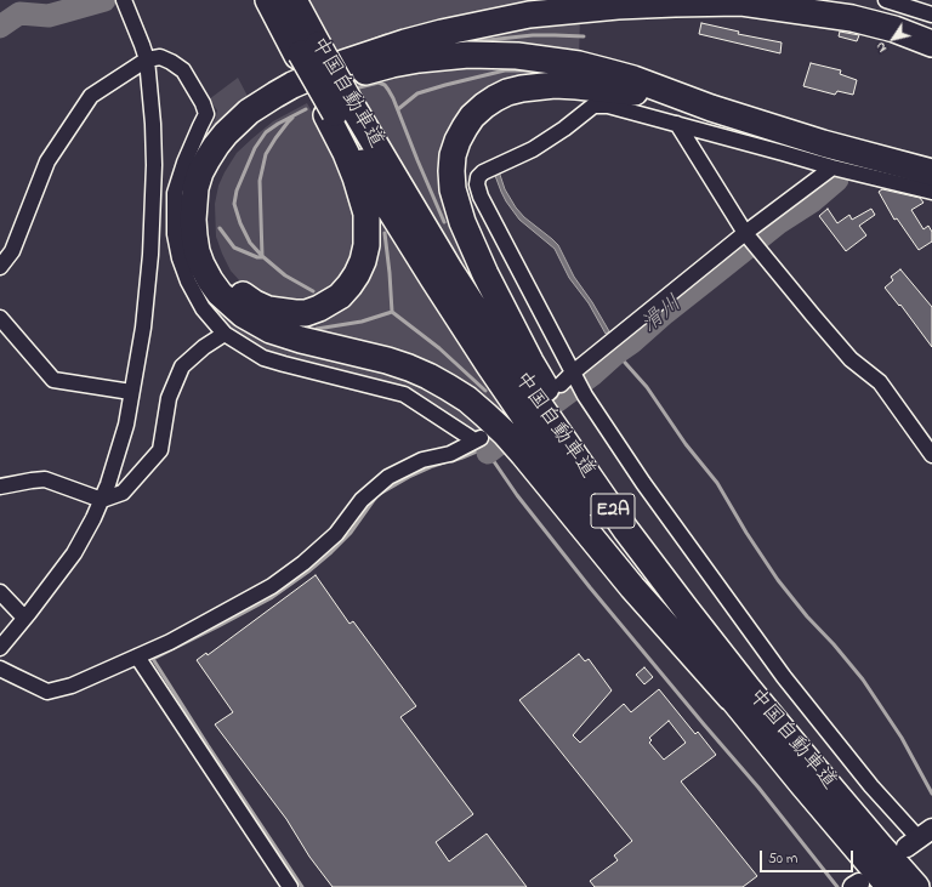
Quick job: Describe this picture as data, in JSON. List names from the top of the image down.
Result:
{
  "streets": {
    "highway": ["中国自動車道", "E2A"]
  },
  "water": ["滑川"],
  "scale_bar": "50 m",
  "north": "bottom left"
}
